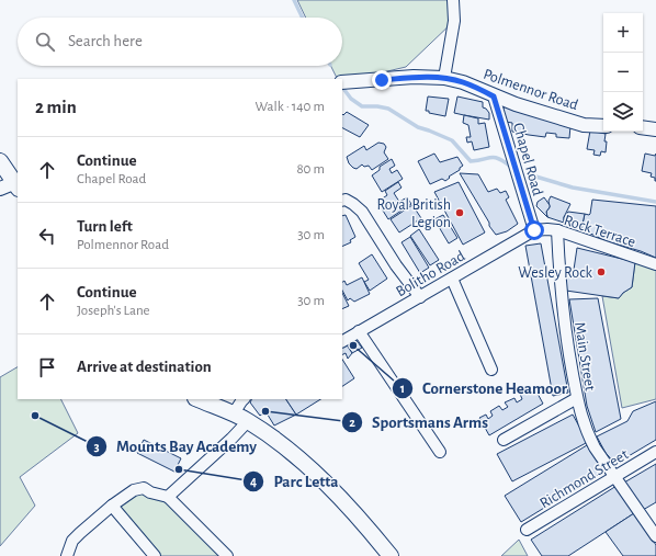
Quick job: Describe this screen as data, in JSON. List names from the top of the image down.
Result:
{
  "streets": {
    "street": [
      "Polmennor Road",
      "Chapel Road",
      "Rock Terrace",
      "Bolitho Road",
      "Main Street",
      "Richmond Street"
    ]
  },
  "crossings": [
    ["Polmennor Road", "Chapel Road"],
    ["Chapel Road", "Rock Terrace"],
    ["Chapel Road", "Bolitho Road"],
    ["Rock Terrace", "Bolitho Road"],
    ["Rock Terrace", "Main Street"],
    ["Main Street", "Richmond Street"]
  ],
  "places": [
    "Royal British Legion",
    "Wesley Rock",
    "Cornerstone Heamoor",
    "Sportsmans Arms",
    "Mounts Bay Academy",
    "Parc Letta"
  ],
  "page": {
    "map_buttons": ["+", "−"],
    "search": "Search here",
    "heading": ["2 min", "Walk · 140 m"],
    "list": [
      ["Continue", "Chapel Road", "80 m"],
      ["Turn left", "Polmennor Road", "30 m"],
      ["Continue", "Joseph's Lane", "30 m"],
      "Arrive at destination"
    ]
  }
}
